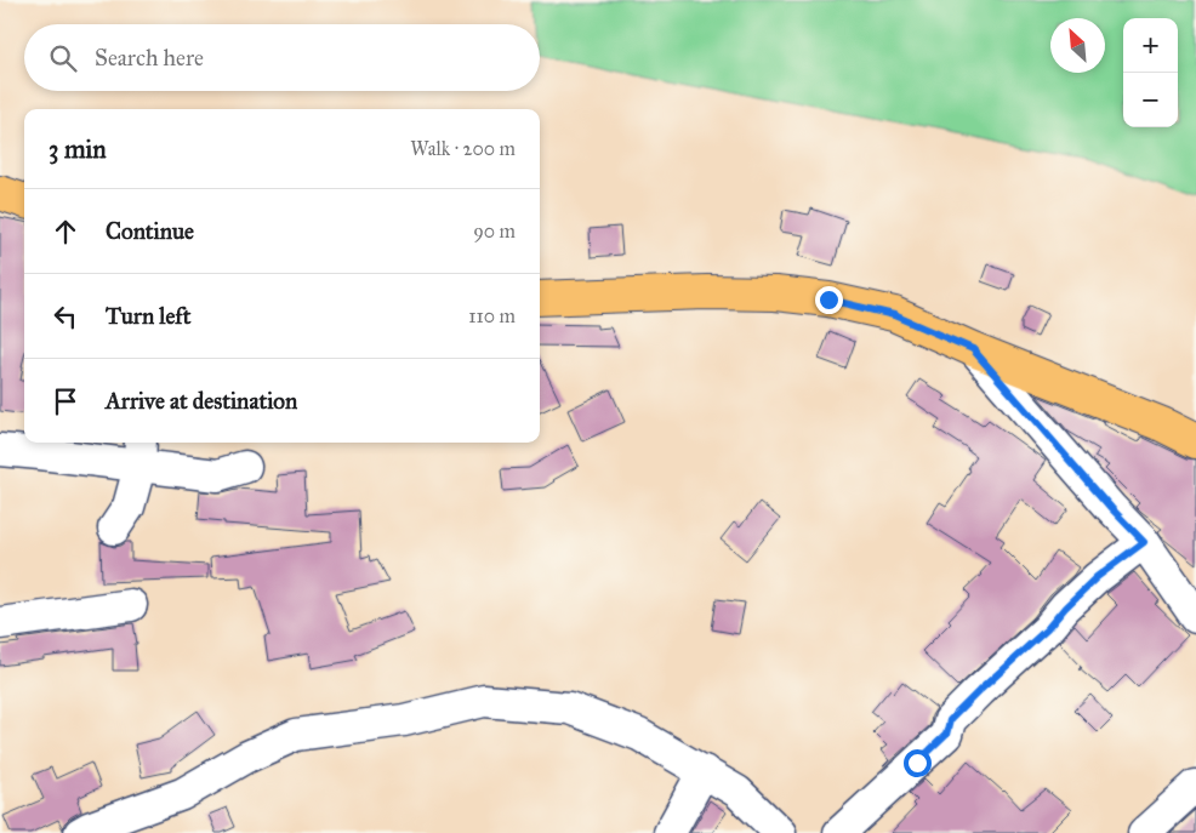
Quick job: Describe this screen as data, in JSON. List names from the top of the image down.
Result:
{
  "north": "top left",
  "page": {
    "map_buttons": ["+", "−"],
    "search": "Search here",
    "heading": ["3 min", "Walk · 200 m"],
    "list": [
      ["Continue", "90 m"],
      ["Turn left", "110 m"],
      "Arrive at destination"
    ]
  }
}
